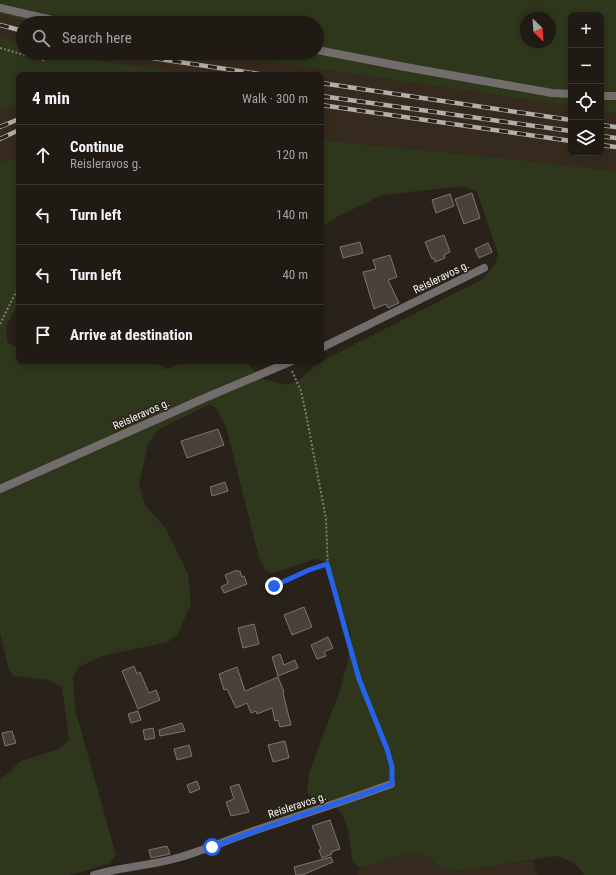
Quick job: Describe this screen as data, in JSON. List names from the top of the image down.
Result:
{
  "streets": {
    "street": ["Reisleravos g."]
  },
  "north": "bottom right",
  "page": {
    "map_buttons": ["+", "−"],
    "search": "Search here",
    "heading": ["4 min", "Walk · 300 m"],
    "list": [
      ["Continue", "Reisleravos g.", "120 m"],
      ["Turn left", "140 m"],
      ["Turn left", "40 m"],
      "Arrive at destination"
    ]
  }
}
